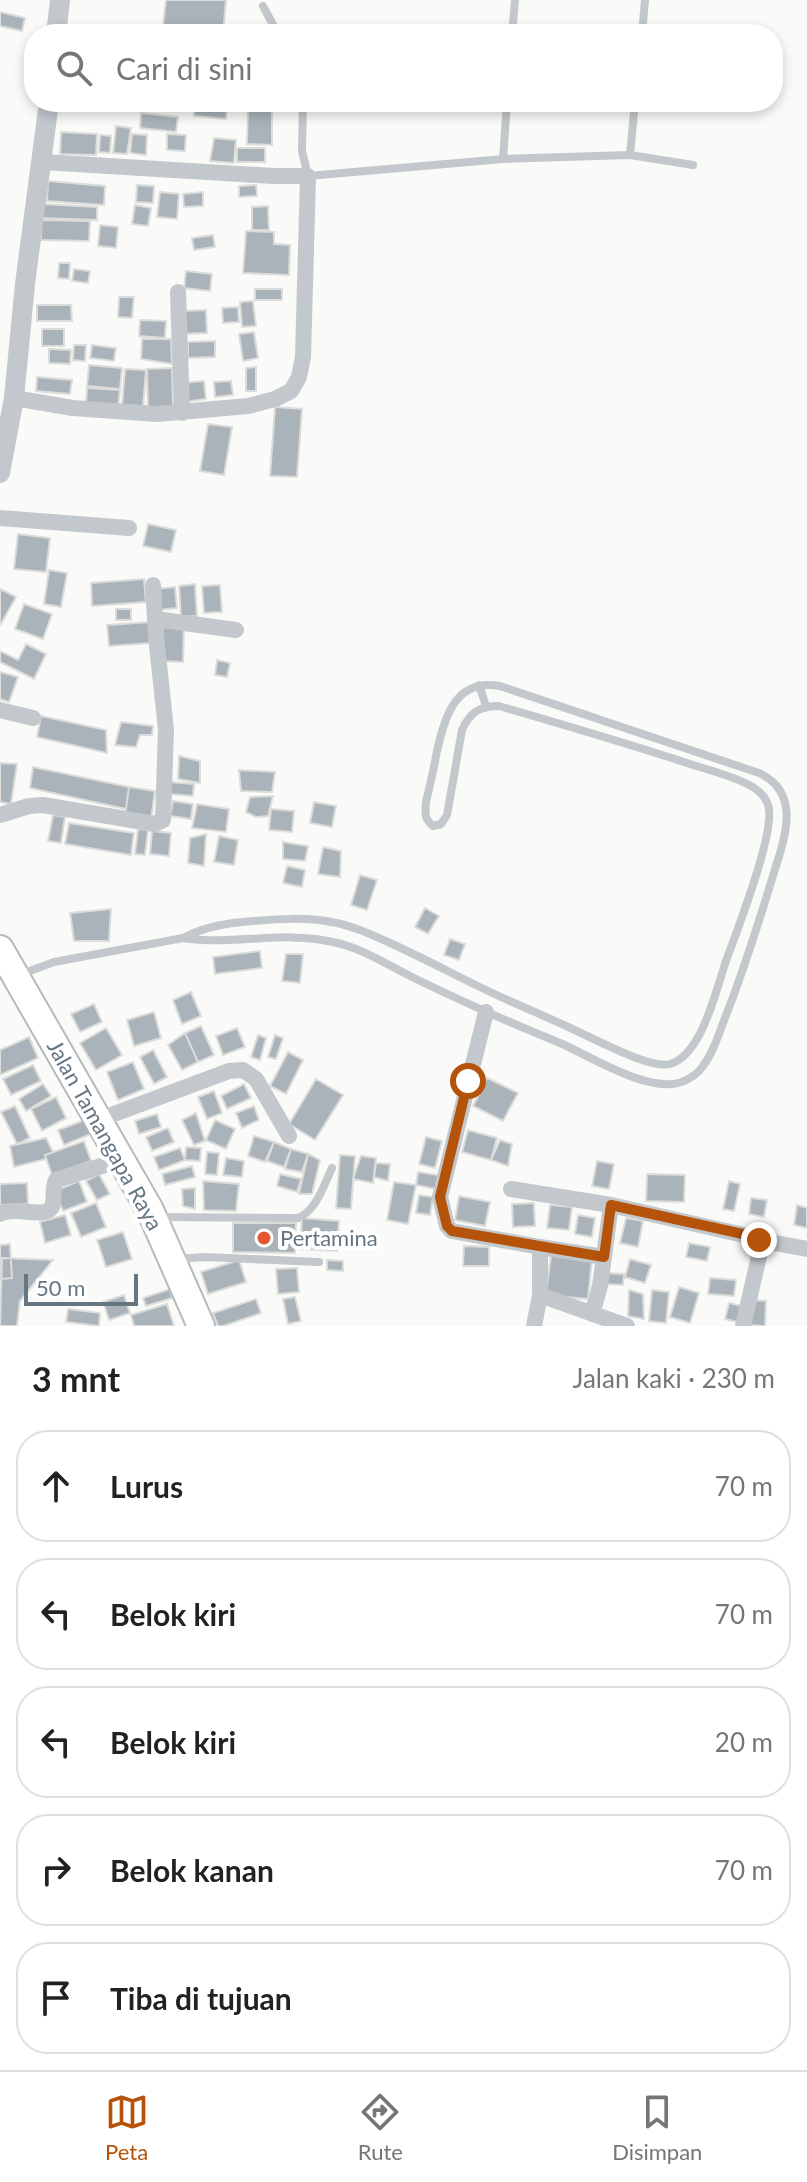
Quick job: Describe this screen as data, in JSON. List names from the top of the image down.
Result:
{
  "streets": {
    "main road": ["Jalan Tamangapa Raya"]
  },
  "places": ["Pertamina"],
  "scale_bar": "50 m",
  "page": {
    "search": "Cari di sini",
    "scale": "50 m",
    "heading": ["3 mnt", "Jalan kaki · 230 m"],
    "list": [
      ["Lurus", "70 m"],
      ["Belok kiri", "70 m"],
      ["Belok kiri", "20 m"],
      ["Belok kanan", "70 m"],
      "Tiba di tujuan"
    ],
    "nav": ["Peta", "Rute", "Disimpan"]
  }
}
